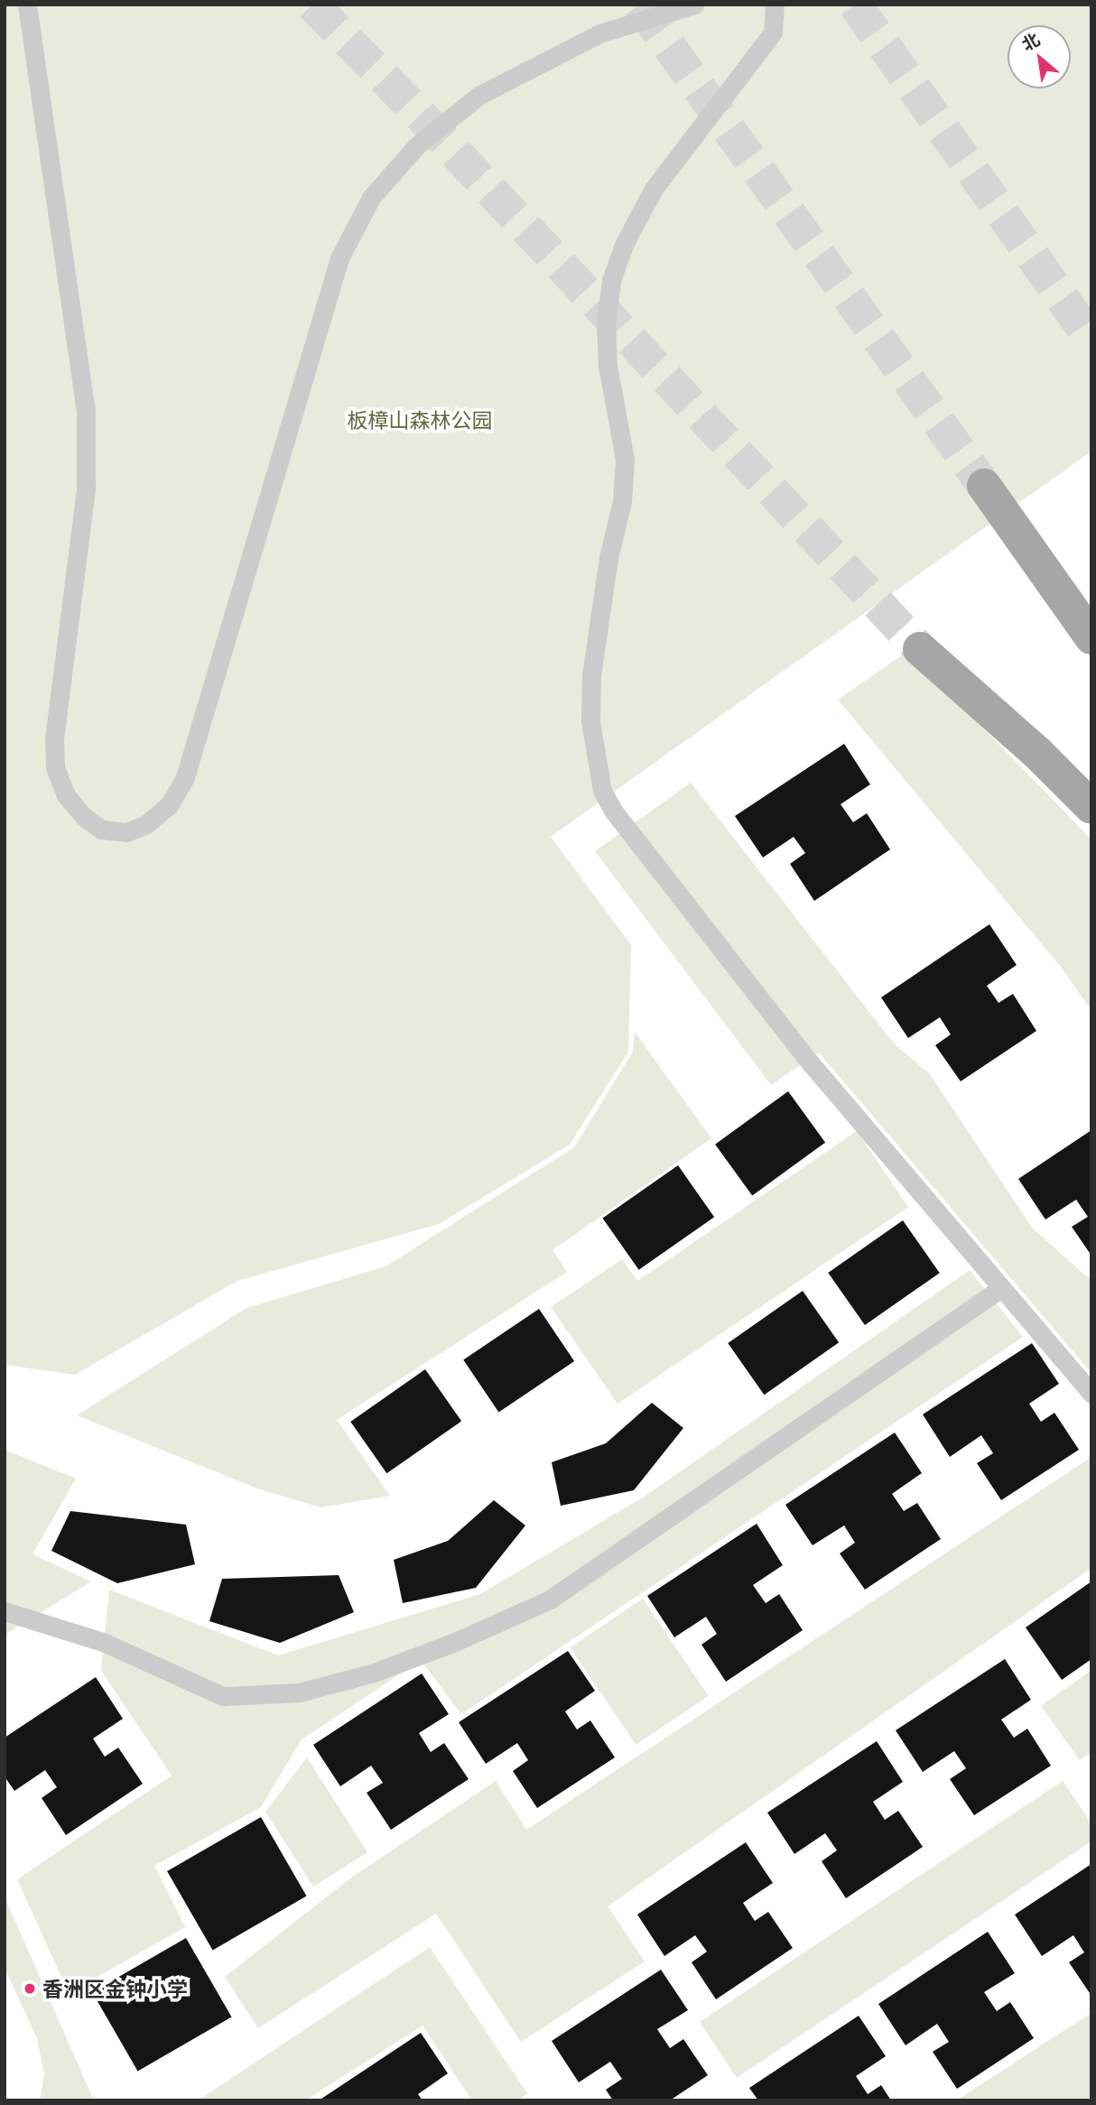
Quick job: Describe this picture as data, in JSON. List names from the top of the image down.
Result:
{
  "parks": ["板樟山森林公园"],
  "places": ["香洲区金钟小学"],
  "north": "top left"
}
